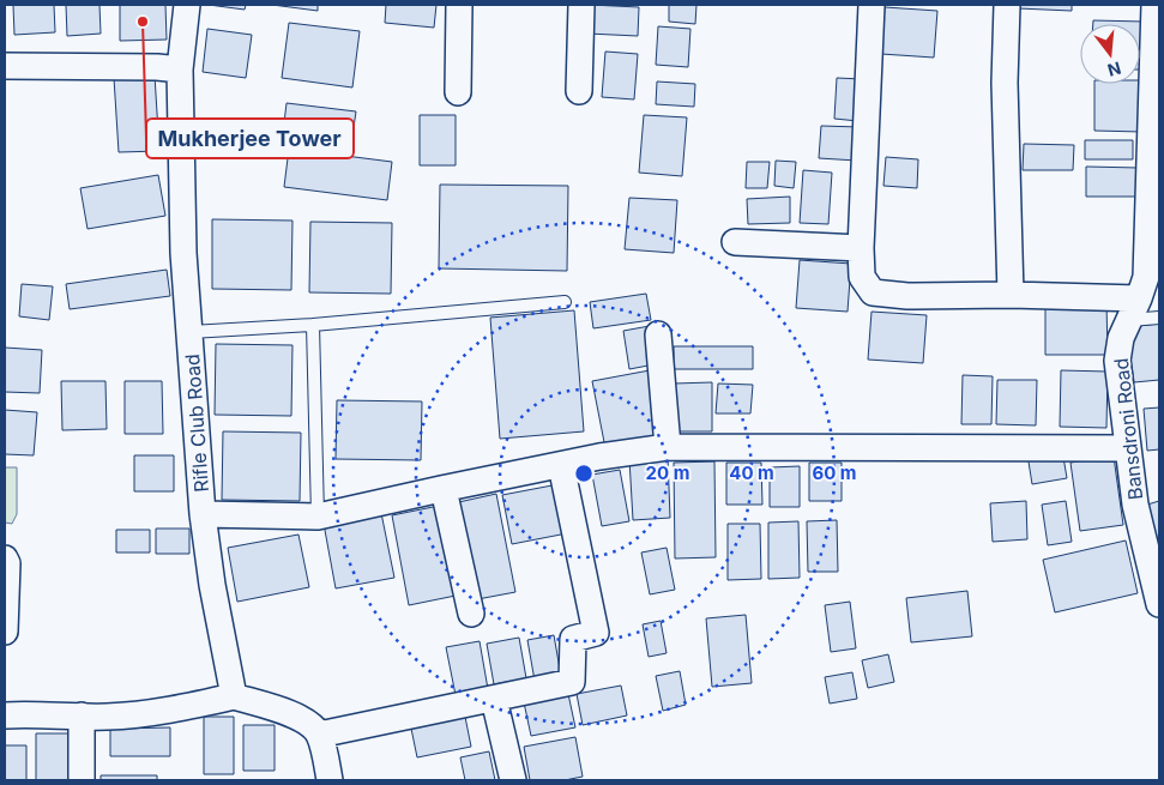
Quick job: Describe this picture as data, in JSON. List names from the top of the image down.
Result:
{
  "streets": {
    "street": ["Rifle Club Road", "Bansdroni Road"]
  },
  "places": ["Mukherjee Tower"],
  "north": "bottom",
  "rings": ["20 m", "40 m", "60 m"]
}
